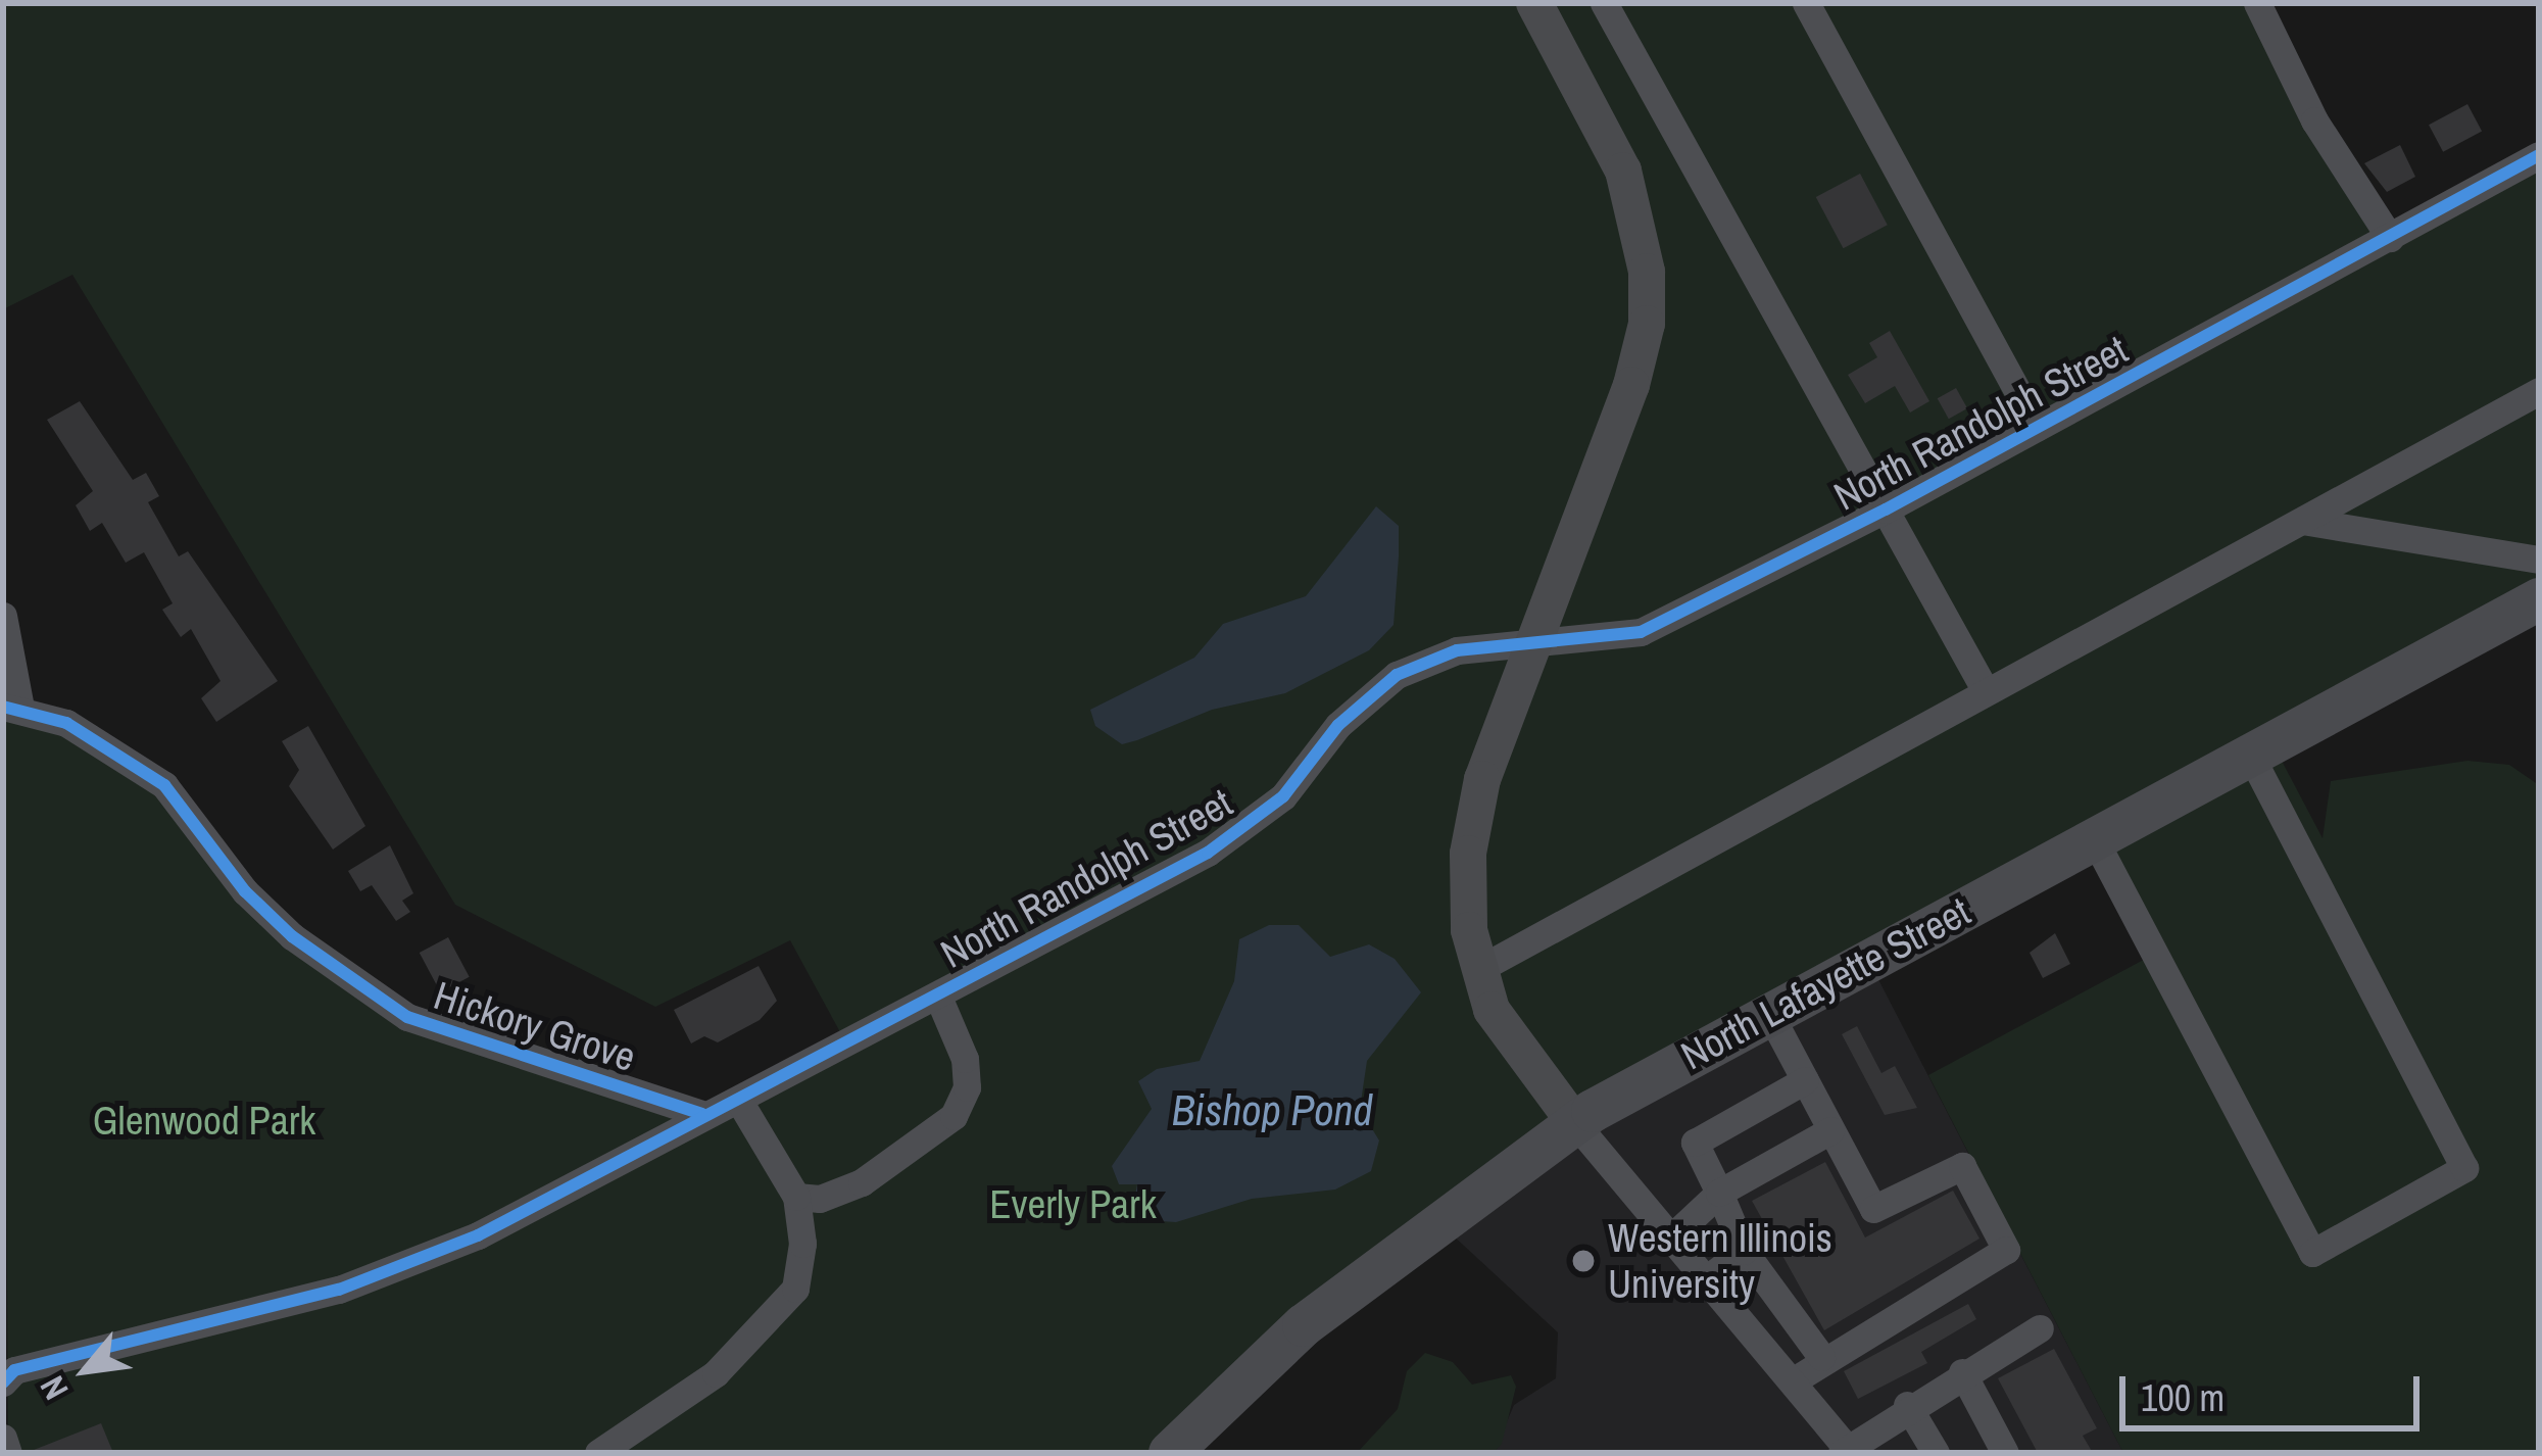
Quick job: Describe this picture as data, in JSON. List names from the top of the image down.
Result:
{
  "streets": {
    "highway": ["North Lafayette Street"],
    "street": ["North Randolph Street", "Hickory Grove"]
  },
  "crossings": [
    ["North Randolph Street", "Hickory Grove"]
  ],
  "water": ["Bishop Pond"],
  "parks": ["Glenwood Park", "Everly Park"],
  "places": ["Western Illinois University"],
  "scale_bar": "100 m",
  "north": "bottom left"
}
